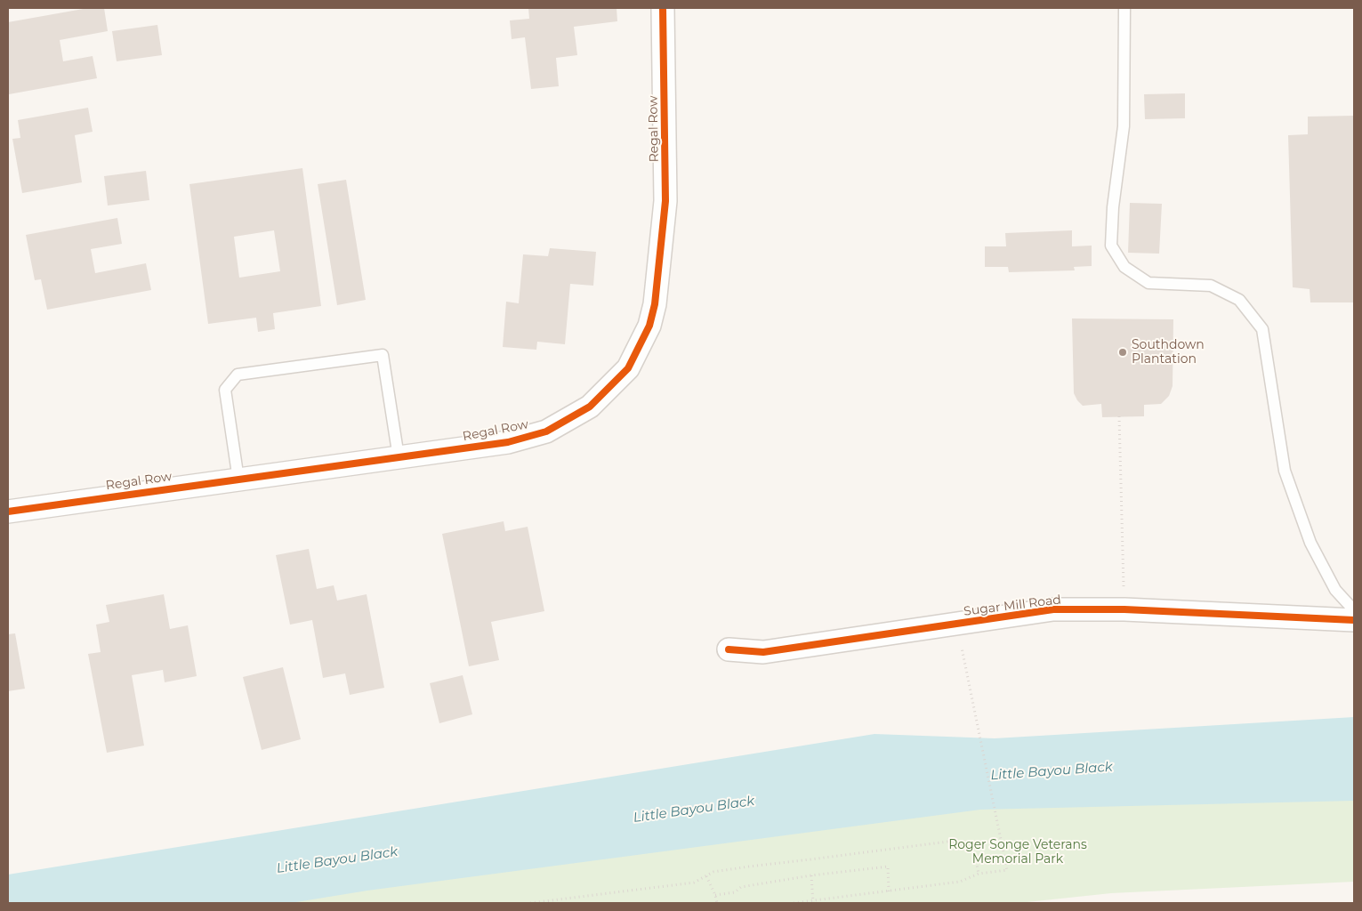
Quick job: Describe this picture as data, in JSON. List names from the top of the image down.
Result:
{
  "streets": {
    "street": ["Regal Row", "Sugar Mill Road"]
  },
  "water": ["Little Bayou Black"],
  "parks": ["Roger Songe Veterans Memorial Park"],
  "places": ["Southdown Plantation"]
}
